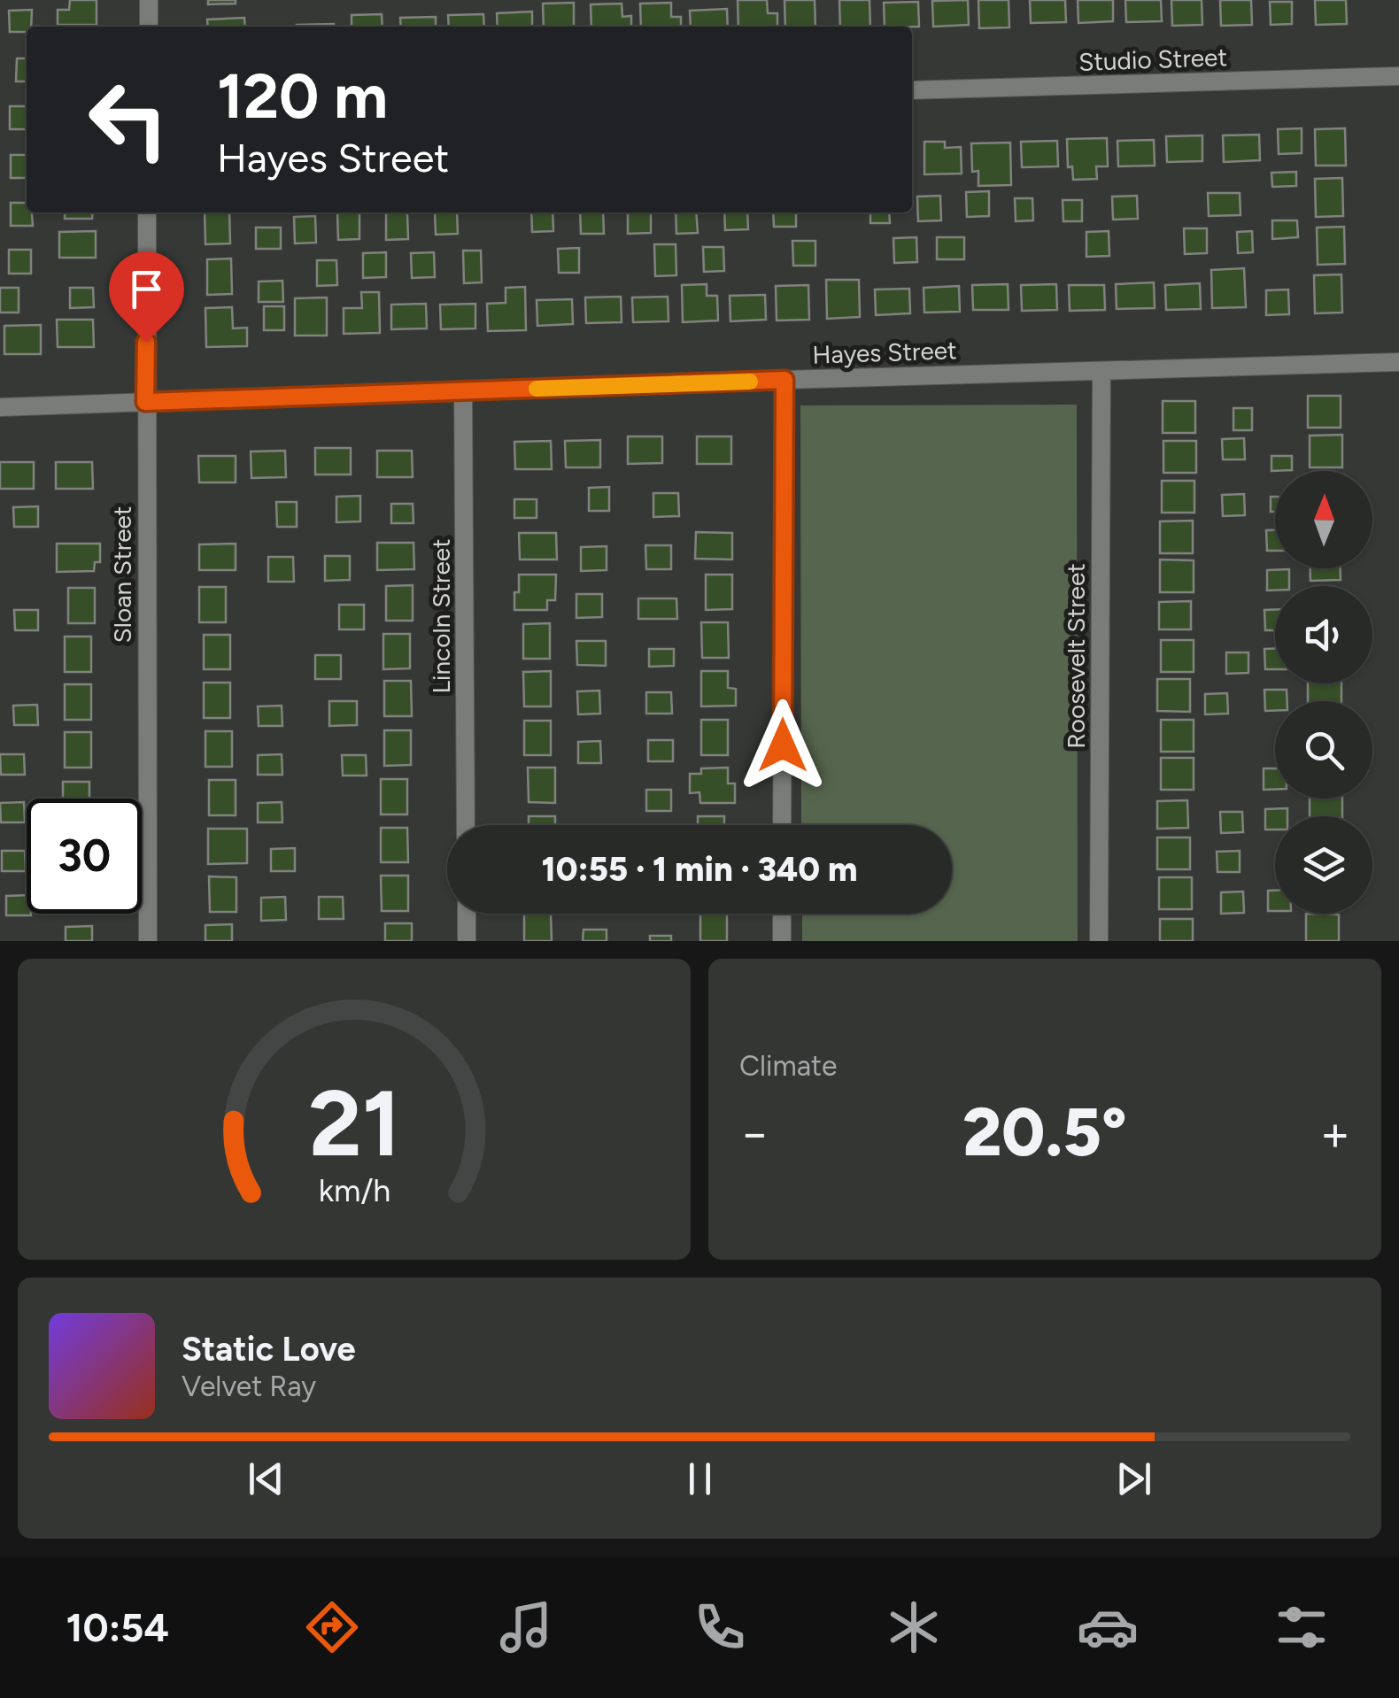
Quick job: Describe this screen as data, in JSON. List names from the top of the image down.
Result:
{
  "streets": {
    "street": [
      "Studio Street",
      "Hayes Street",
      "Sloan Street",
      "Lincoln Street",
      "Roosevelt Street"
    ]
  },
  "crossings": [
    ["Hayes Street", "Sloan Street"],
    ["Hayes Street", "Lincoln Street"],
    ["Hayes Street", "Roosevelt Street"]
  ],
  "north": "top",
  "page": {
    "turn": ["120 m", "Hayes Street"],
    "limit": "30",
    "trip": "10:55 · 1 min · 340 m",
    "tile": "Climate",
    "heat": ["−", "20.5°", "+"],
    "song": ["Static Love", "Velvet Ray"],
    "tabs": "10:54",
    "gauge": ["21", "km/h"]
  }
}
